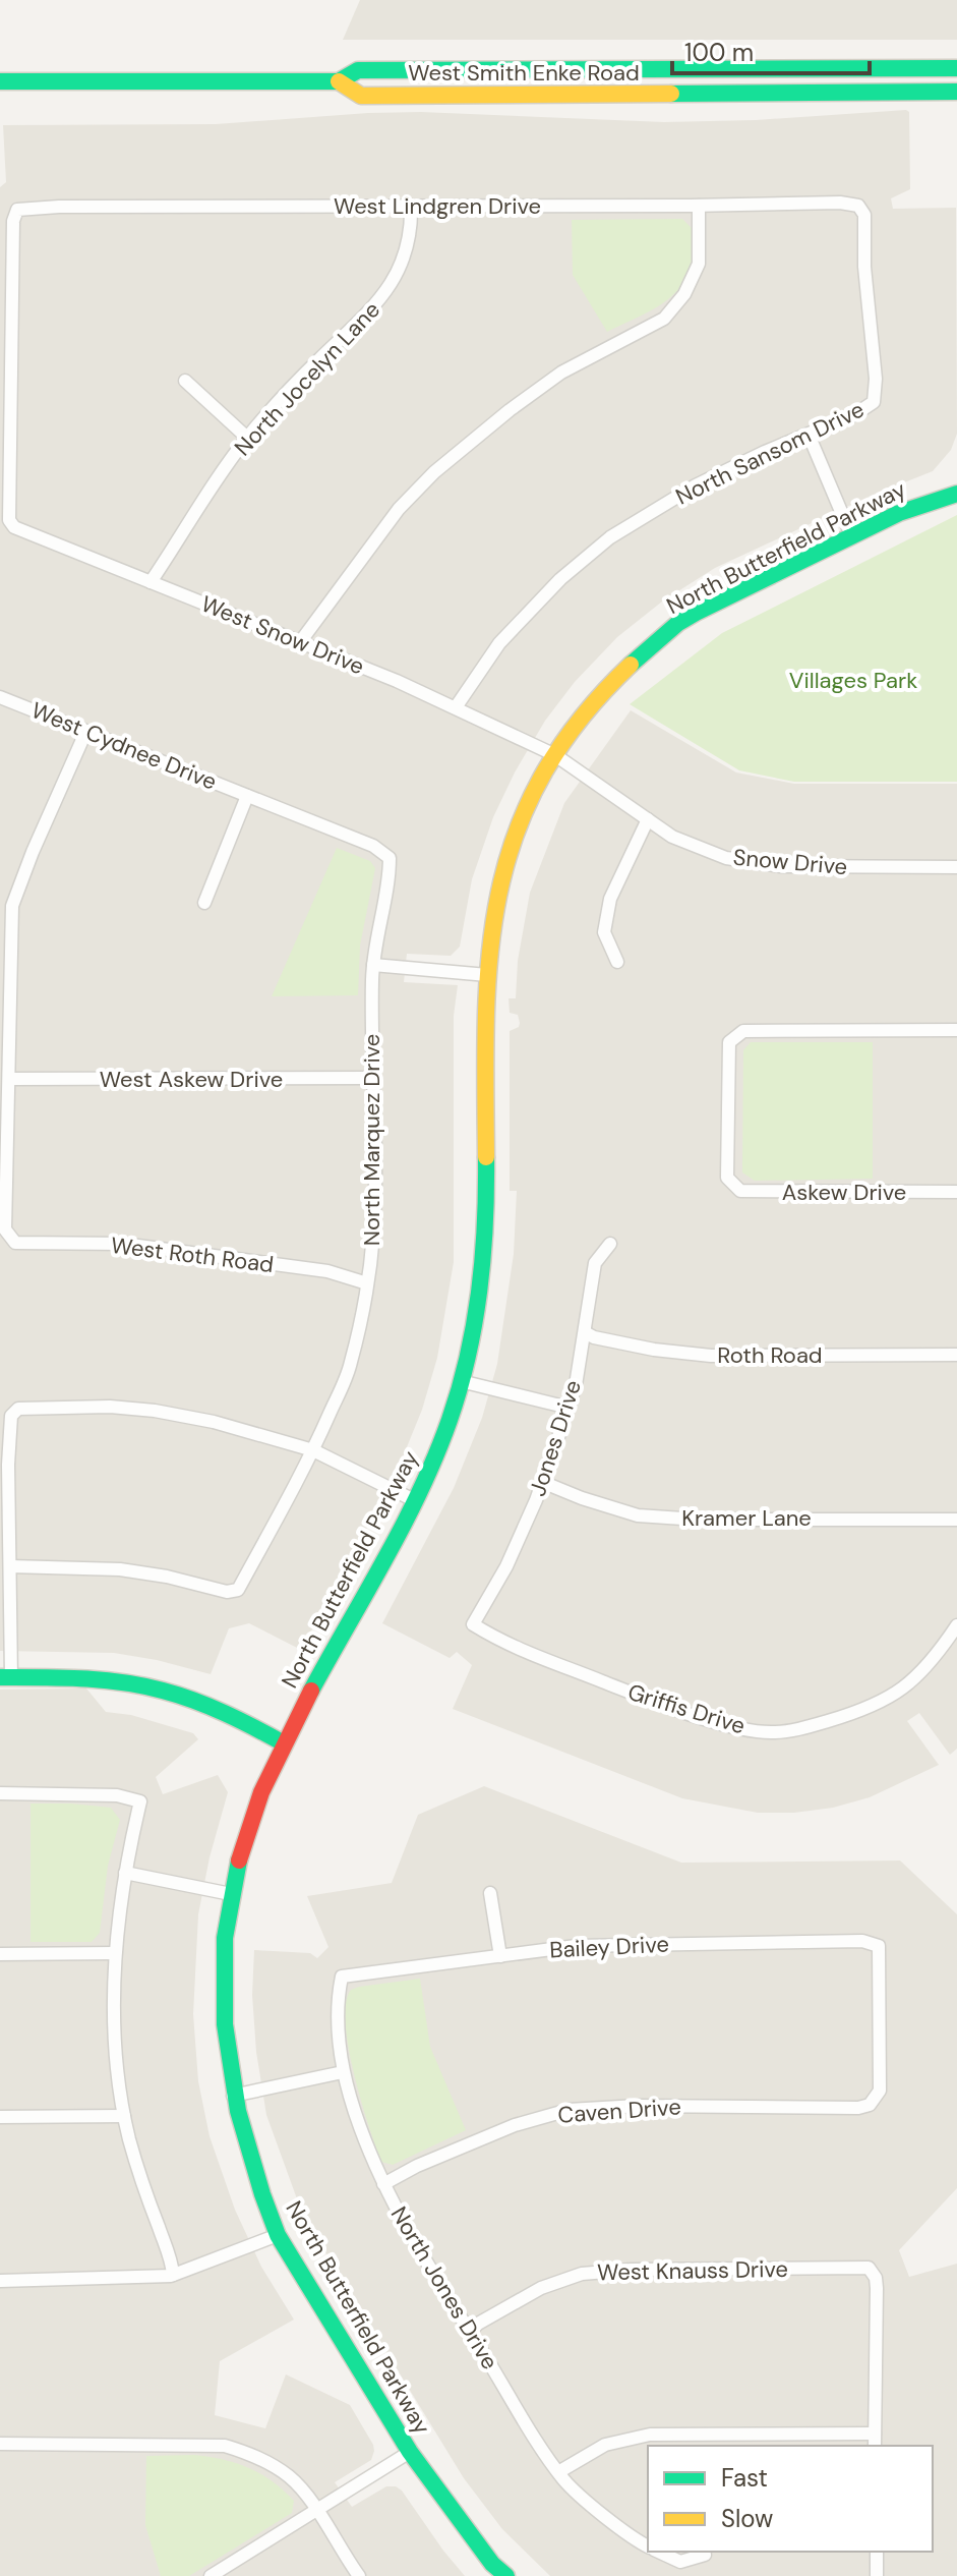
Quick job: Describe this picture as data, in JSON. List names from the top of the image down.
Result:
{
  "streets": {
    "street": [
      "West Smith Enke Road",
      "West Lindgren Drive",
      "North Jocelyn Lane",
      "North Sansom Drive",
      "North Butterfield Parkway",
      "West Snow Drive",
      "West Cydnee Drive",
      "Snow Drive",
      "West Askew Drive",
      "North Marquez Drive",
      "Askew Drive",
      "West Roth Road",
      "Roth Road",
      "Jones Drive",
      "Kramer Lane",
      "Griffis Drive",
      "Bailey Drive",
      "Caven Drive",
      "West Knauss Drive",
      "North Jones Drive"
    ]
  },
  "crossings": [
    ["West Lindgren Drive", "North Jocelyn Lane"],
    ["West Lindgren Drive", "North Sansom Drive"],
    ["West Lindgren Drive", "West Snow Drive"],
    ["North Jocelyn Lane", "West Snow Drive"],
    ["North Sansom Drive", "West Snow Drive"],
    ["North Butterfield Parkway", "West Snow Drive"],
    ["North Butterfield Parkway", "Snow Drive"],
    ["West Snow Drive", "Snow Drive"],
    ["West Cydnee Drive", "North Marquez Drive"],
    ["West Askew Drive", "North Marquez Drive"],
    ["West Askew Drive", "West Roth Road"],
    ["North Marquez Drive", "West Roth Road"],
    ["Roth Road", "Jones Drive"],
    ["Jones Drive", "Kramer Lane"],
    ["Jones Drive", "Griffis Drive"],
    ["Bailey Drive", "Caven Drive"],
    ["Bailey Drive", "North Jones Drive"],
    ["Caven Drive", "North Jones Drive"],
    ["West Knauss Drive", "North Jones Drive"]
  ],
  "parks": ["Villages Park"],
  "legend": ["Fast", "Slow"],
  "scale_bar": "100 m"
}
